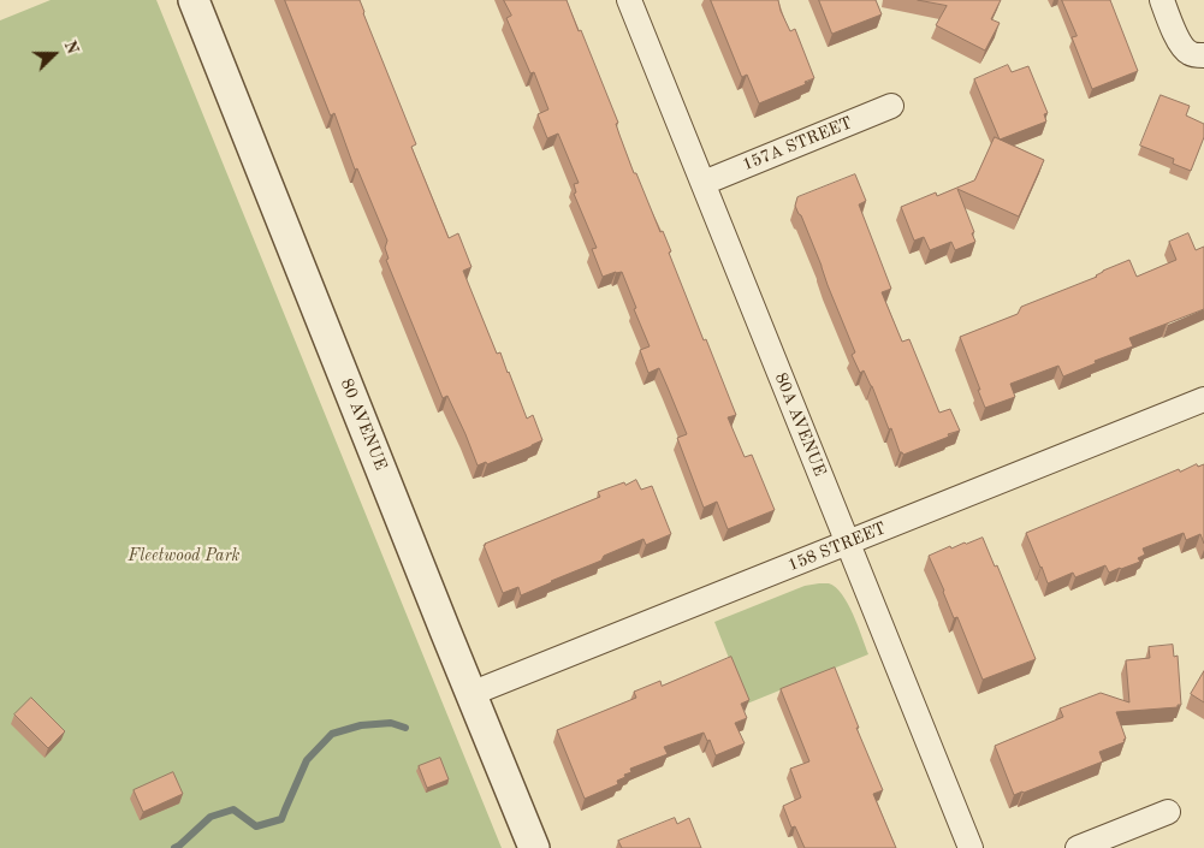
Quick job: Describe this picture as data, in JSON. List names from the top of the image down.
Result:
{
  "streets": {
    "street": [
      "157A STREET",
      "80 AVENUE",
      "80A AVENUE",
      "158 STREET"
    ]
  },
  "crossings": [
    ["157A STREET", "80A AVENUE"],
    ["80 AVENUE", "158 STREET"],
    ["80A AVENUE", "158 STREET"]
  ],
  "parks": ["Fleetwood Park"],
  "north": "right"
}
